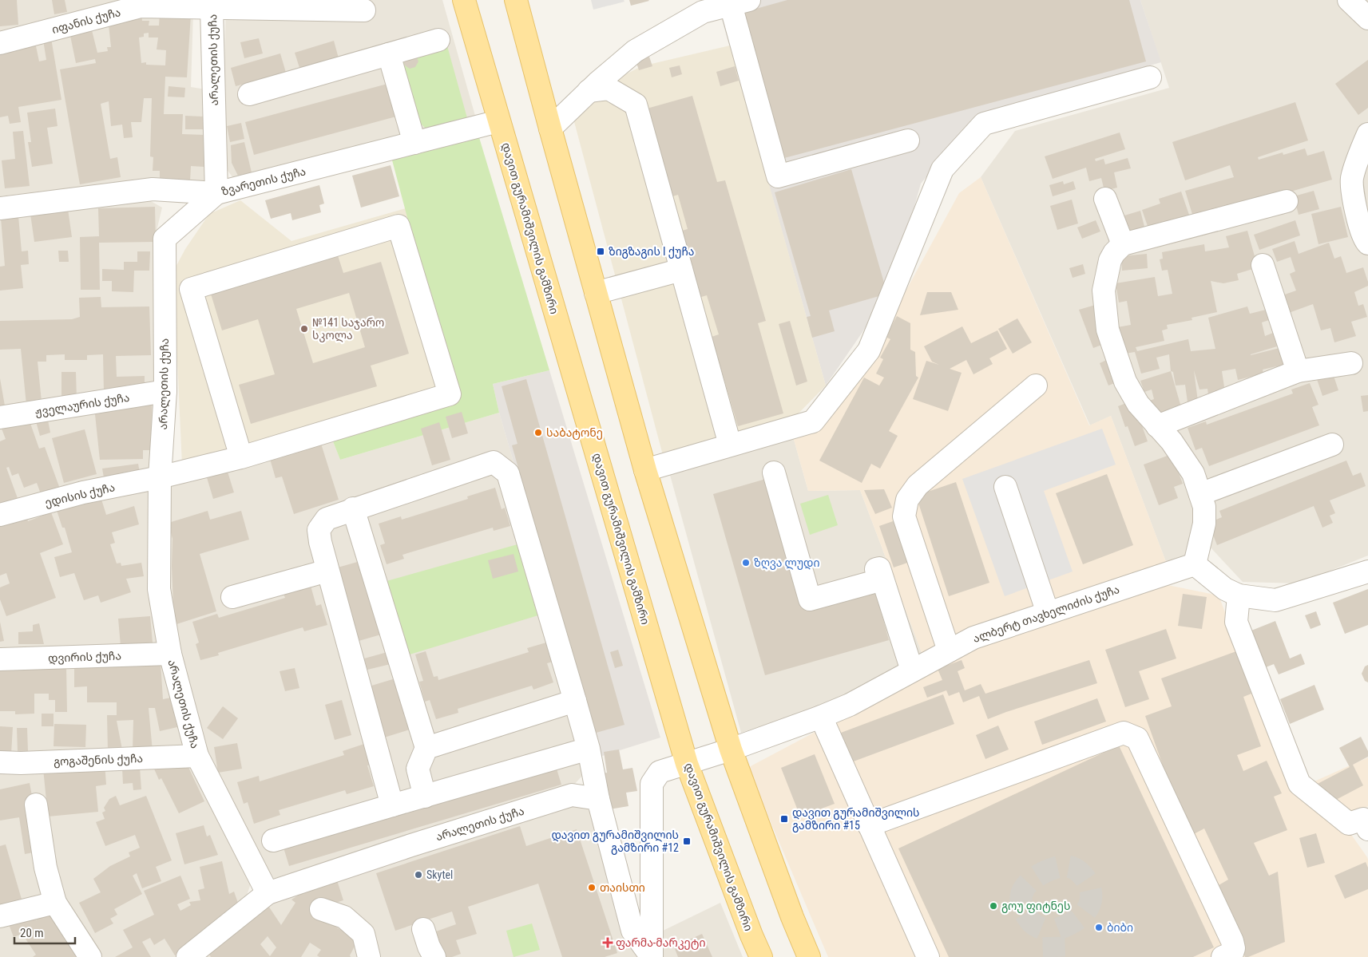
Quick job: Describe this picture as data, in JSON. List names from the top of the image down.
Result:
{
  "streets": {
    "main road": ["დავით გურამიშვილის გამზირი"],
    "street": [
      "იფანის ქუჩა",
      "არალეთის ქუჩა",
      "ზვარეთის ქუჩა",
      "ჟველაურის ქუჩა",
      "ედისის ქუჩა",
      "ალბერტ თავხელიძის ქუჩა",
      "დვირის ქუჩა",
      "გოგაშენის ქუჩა"
    ]
  },
  "crossings": [
    ["იფანის ქუჩა", "არალეთის ქუჩა"],
    ["არალეთის ქუჩა", "ზვარეთის ქუჩა"],
    ["არალეთის ქუჩა", "ჟველაურის ქუჩა"],
    ["არალეთის ქუჩა", "ედისის ქუჩა"],
    ["არალეთის ქუჩა", "დვირის ქუჩა"],
    ["არალეთის ქუჩა", "გოგაშენის ქუჩა"],
    ["ზვარეთის ქუჩა", "დავით გურამიშვილის გამზირი"],
    ["დავით გურამიშვილის გამზირი", "ალბერტ თავხელიძის ქუჩა"]
  ],
  "places": {
    "transit": ["ზიგზაგის I ქუჩა", "დავით გურამიშვილის გამზირი #15", "დავით გურამიშვილის გამზირი #12"],
    "other": [
      "№141 საჯარო სკოლა",
      "საბატონე",
      "ზღვა ლუდი",
      "Skytel",
      "თაისთი",
      "გოუ ფიტნეს",
      "ბიბი"
    ],
    "health": ["ფარმა-მარკეტი"]
  },
  "scale_bar": "20 m"
}
